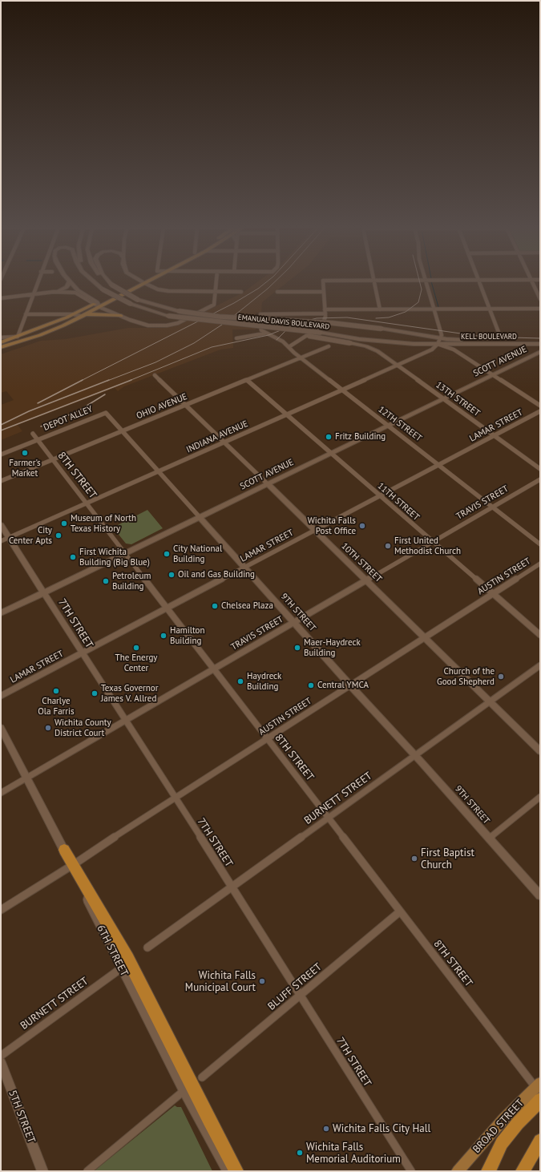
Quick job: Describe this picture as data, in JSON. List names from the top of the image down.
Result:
{
  "streets": {
    "main road": [
      "EMANUAL DAVIS BOULEVARD",
      "KELL BOULEVARD",
      "SCOTT AVENUE",
      "10TH STREET",
      "9TH STREET",
      "7TH STREET",
      "6TH STREET",
      "5TH STREET",
      "BROAD STREET"
    ],
    "street": [
      "13TH STREET",
      "OHIO AVENUE",
      "DEPOT ALLEY",
      "12TH STREET",
      "LAMAR STREET",
      "INDIANA AVENUE",
      "8TH STREET",
      "11TH STREET",
      "TRAVIS STREET",
      "AUSTIN STREET",
      "BURNETT STREET",
      "BLUFF STREET"
    ]
  },
  "crossings": [
    ["EMANUAL DAVIS BOULEVARD", "KELL BOULEVARD"],
    ["EMANUAL DAVIS BOULEVARD", "INDIANA AVENUE"],
    ["KELL BOULEVARD", "INDIANA AVENUE"],
    ["SCOTT AVENUE", "13TH STREET"],
    ["SCOTT AVENUE", "12TH STREET"],
    ["SCOTT AVENUE", "8TH STREET"],
    ["SCOTT AVENUE", "11TH STREET"],
    ["SCOTT AVENUE", "10TH STREET"],
    ["SCOTT AVENUE", "9TH STREET"],
    ["SCOTT AVENUE", "7TH STREET"],
    ["13TH STREET", "LAMAR STREET"],
    ["13TH STREET", "INDIANA AVENUE"],
    ["OHIO AVENUE", "12TH STREET"],
    ["OHIO AVENUE", "8TH STREET"],
    ["OHIO AVENUE", "11TH STREET"],
    ["OHIO AVENUE", "10TH STREET"],
    ["OHIO AVENUE", "9TH STREET"],
    ["DEPOT ALLEY", "8TH STREET"],
    ["DEPOT ALLEY", "9TH STREET"],
    ["12TH STREET", "LAMAR STREET"],
    ["12TH STREET", "INDIANA AVENUE"],
    ["12TH STREET", "TRAVIS STREET"],
    ["LAMAR STREET", "8TH STREET"],
    ["LAMAR STREET", "11TH STREET"],
    ["LAMAR STREET", "10TH STREET"],
    ["LAMAR STREET", "9TH STREET"],
    ["LAMAR STREET", "7TH STREET"],
    ["INDIANA AVENUE", "8TH STREET"],
    ["INDIANA AVENUE", "11TH STREET"],
    ["INDIANA AVENUE", "10TH STREET"],
    ["INDIANA AVENUE", "9TH STREET"],
    ["INDIANA AVENUE", "7TH STREET"],
    ["8TH STREET", "TRAVIS STREET"],
    ["8TH STREET", "AUSTIN STREET"],
    ["8TH STREET", "BURNETT STREET"],
    ["8TH STREET", "BLUFF STREET"],
    ["8TH STREET", "BROAD STREET"],
    ["11TH STREET", "TRAVIS STREET"],
    ["11TH STREET", "AUSTIN STREET"],
    ["TRAVIS STREET", "10TH STREET"],
    ["TRAVIS STREET", "9TH STREET"],
    ["TRAVIS STREET", "7TH STREET"],
    ["10TH STREET", "AUSTIN STREET"],
    ["10TH STREET", "BURNETT STREET"],
    ["AUSTIN STREET", "9TH STREET"],
    ["AUSTIN STREET", "7TH STREET"],
    ["AUSTIN STREET", "6TH STREET"],
    ["9TH STREET", "BURNETT STREET"],
    ["7TH STREET", "BURNETT STREET"],
    ["7TH STREET", "BLUFF STREET"],
    ["BURNETT STREET", "6TH STREET"]
  ],
  "places": [
    "Fritz Building",
    "Farmer's Market",
    "Museum of North Texas History",
    "Wichita Falls Post Office",
    "City Center Apts",
    "First United Methodist Church",
    "City National Building",
    "First Wichita Building (Big Blue)",
    "Oil and Gas Building",
    "Petroleum Building",
    "Chelsea Plaza",
    "Hamilton Building",
    "The Energy Center",
    "Maer-Haydreck Building",
    "Church of the Good Shepherd",
    "Haydreck Building",
    "Central YMCA",
    "Charlye Ola Farris",
    "Texas Governor James V. Allred",
    "Wichita County District Court",
    "First Baptist Church",
    "Wichita Falls Municipal Court",
    "Wichita Falls City Hall",
    "Wichita Falls Memorial Auditorium"
  ]
}
